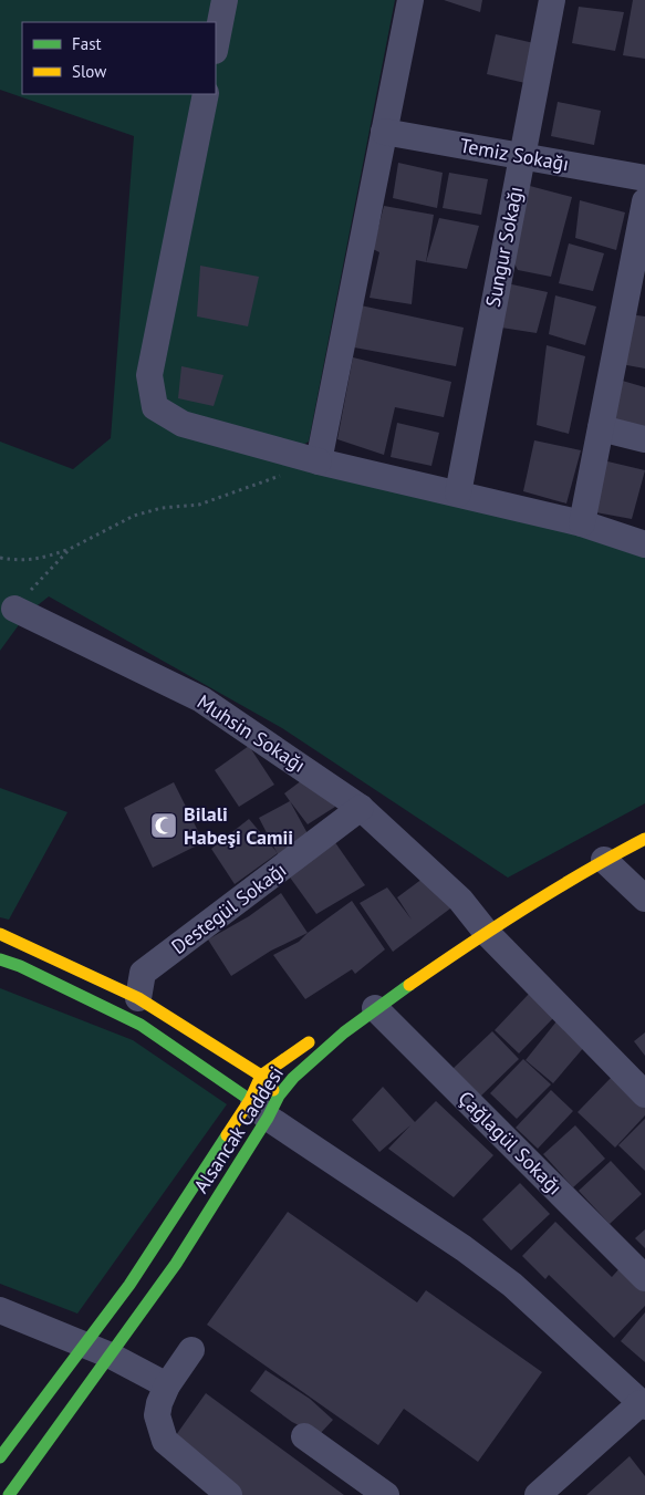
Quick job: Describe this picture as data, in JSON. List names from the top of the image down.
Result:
{
  "streets": {
    "street": [
      "Temiz Sokağı",
      "Sungur Sokağı",
      "Muhsin Sokağı",
      "Destegül Sokağı",
      "Alsancak Caddesi",
      "Çağlagül Sokağı"
    ]
  },
  "crossings": [
    ["Temiz Sokağı", "Sungur Sokağı"],
    ["Muhsin Sokağı", "Destegül Sokağı"],
    ["Muhsin Sokağı", "Alsancak Caddesi"],
    ["Alsancak Caddesi", "Çağlagül Sokağı"]
  ],
  "places": {
    "mosque": ["Bilali Habeşi Camii"]
  },
  "legend": ["Fast", "Slow"]
}
